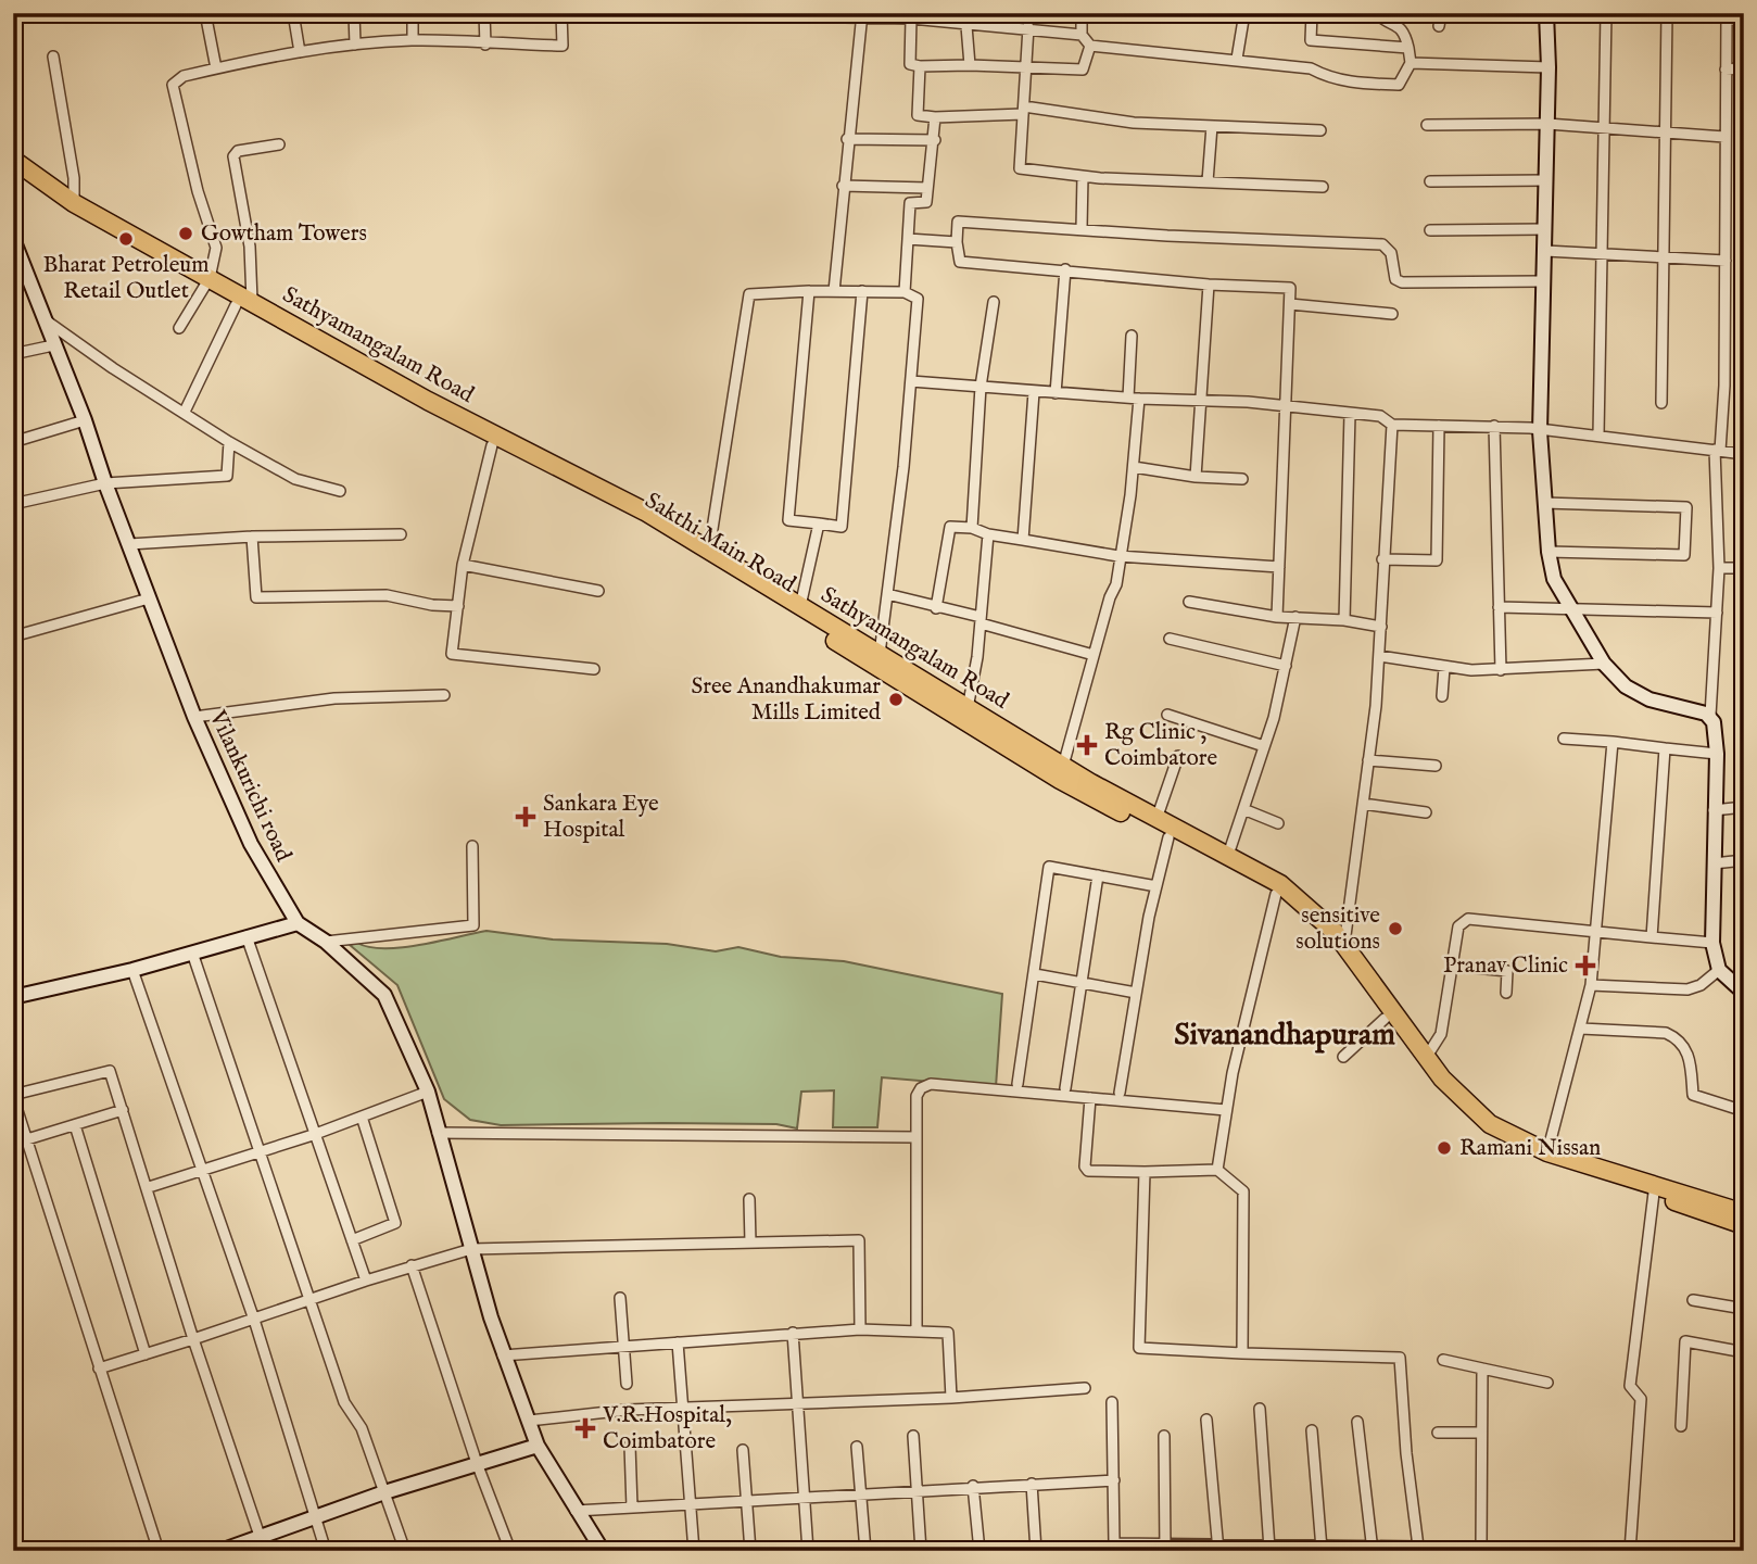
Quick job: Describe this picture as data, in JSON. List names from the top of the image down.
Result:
{
  "streets": {
    "highway": ["Sathyamangalam Road", "Sakthi Main Road"],
    "street": ["Vilankurichi road"]
  },
  "crossings": [
    ["Sathyamangalam Road", "Sakthi Main Road"]
  ],
  "districts": ["Sivanandhapuram"],
  "places": {
    "other": [
      "Gowtham Towers",
      "Bharat Petroleum Retail Outlet",
      "Sree Anandhakumar Mills Limited",
      "sensitive solutions",
      "Ramani Nissan"
    ],
    "health": [
      "Rg Clinic , Coimbatore",
      "Sankara Eye Hospital",
      "Pranav Clinic",
      "V.R.Hospital, Coimbatore"
    ]
  }
}
